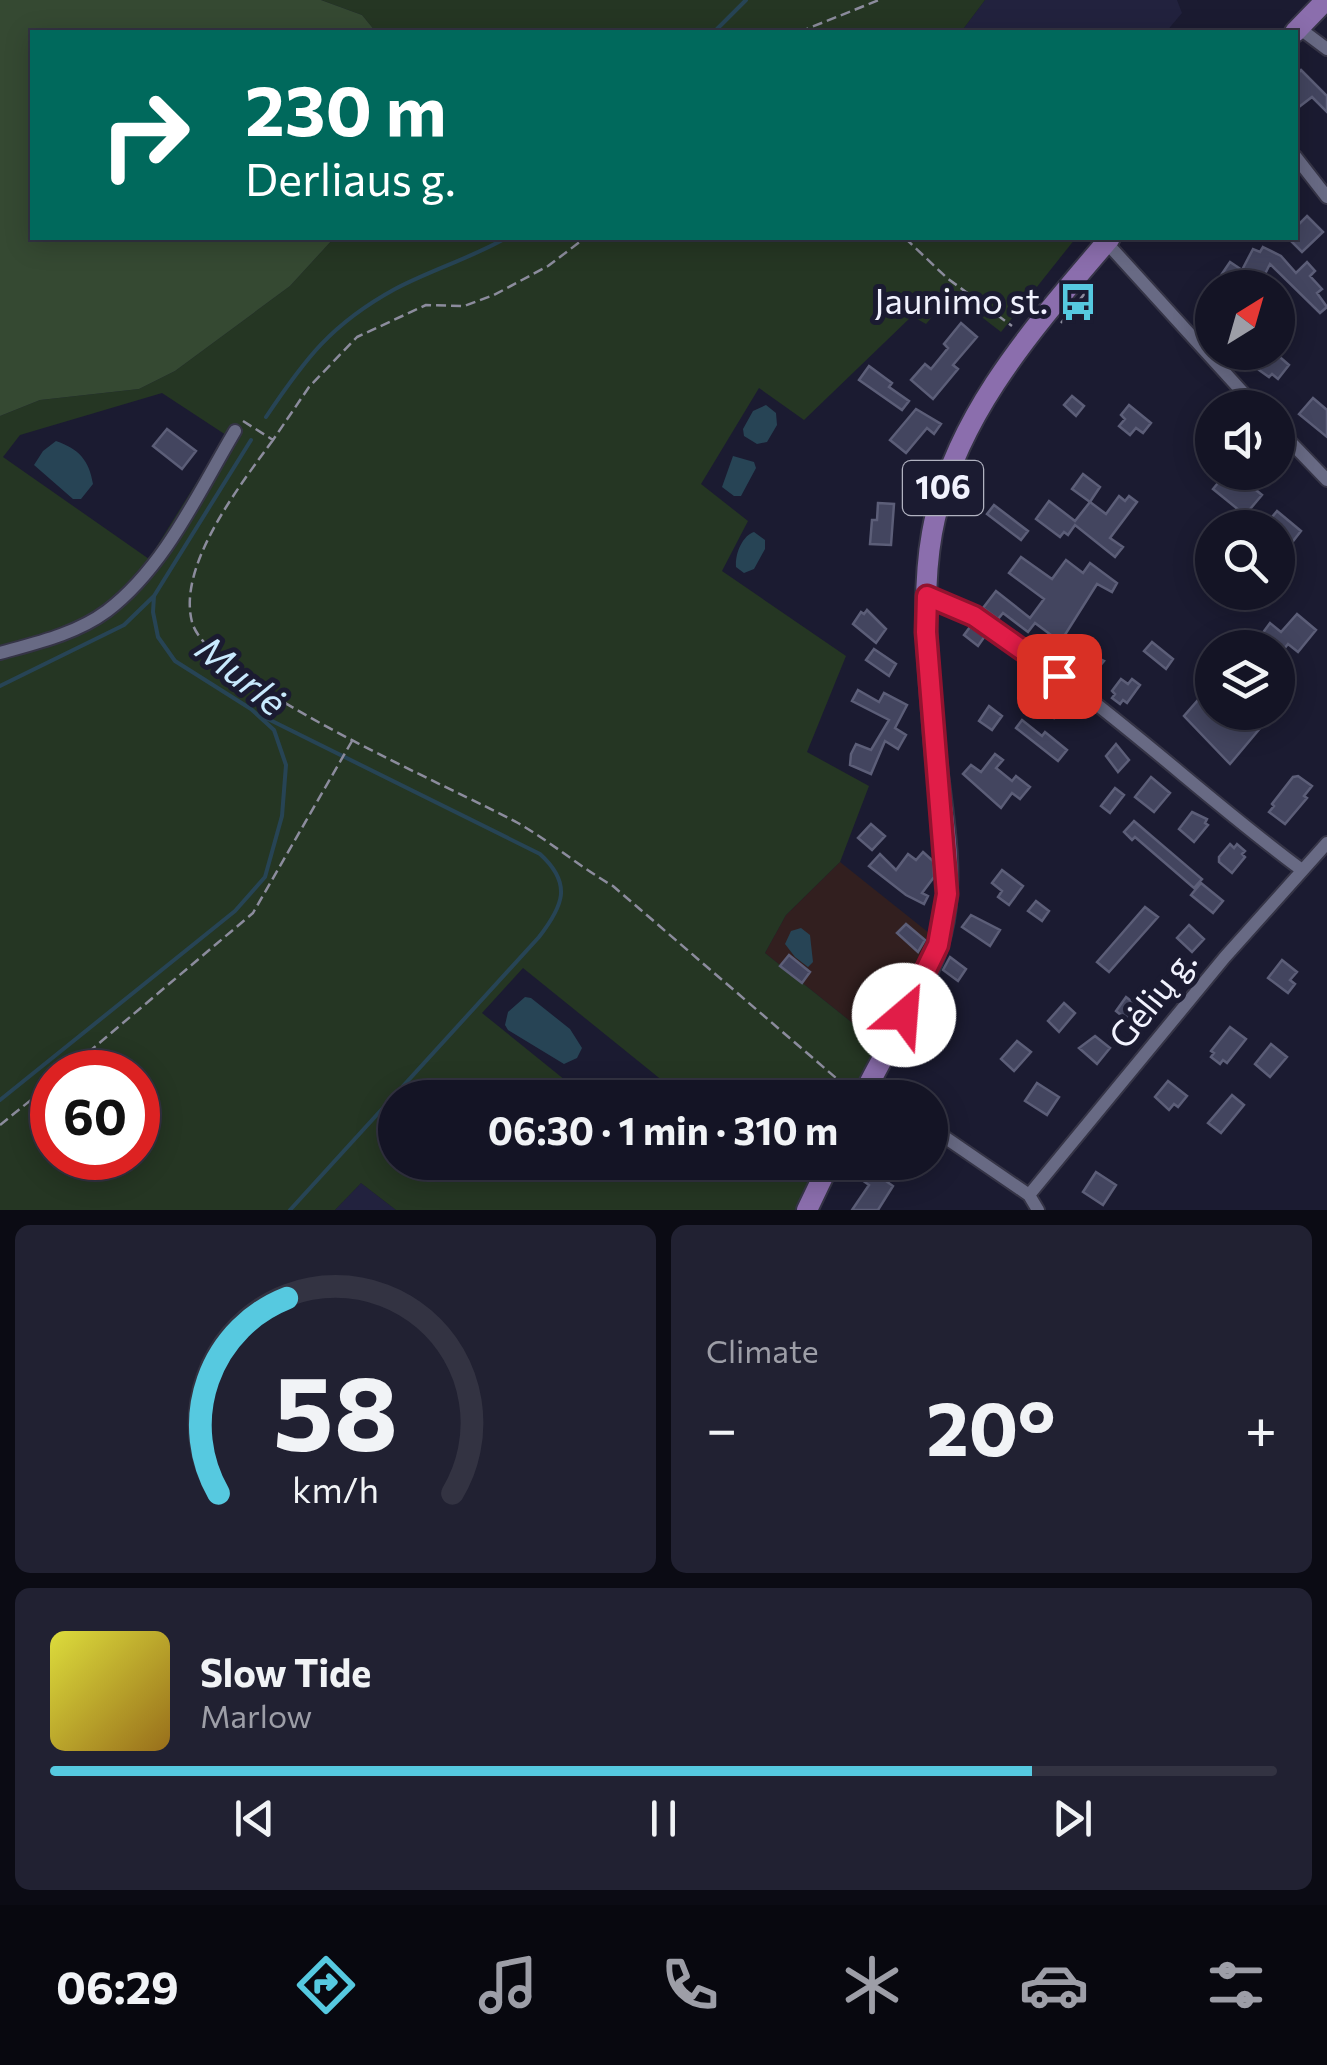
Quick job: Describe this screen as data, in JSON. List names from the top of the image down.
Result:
{
  "streets": {
    "main road": ["106"],
    "street": ["Gėlių g."]
  },
  "water": ["Murlė"],
  "places": {
    "bus stop": ["Jaunimo st."]
  },
  "north": "top right",
  "page": {
    "turn": ["230 m", "Derliaus g."],
    "limit": "60",
    "trip": "06:30 · 1 min · 310 m",
    "tile": "Climate",
    "heat": ["−", "20°", "+"],
    "song": ["Slow Tide", "Marlow"],
    "tabs": "06:29",
    "gauge": ["58", "km/h"]
  }
}
